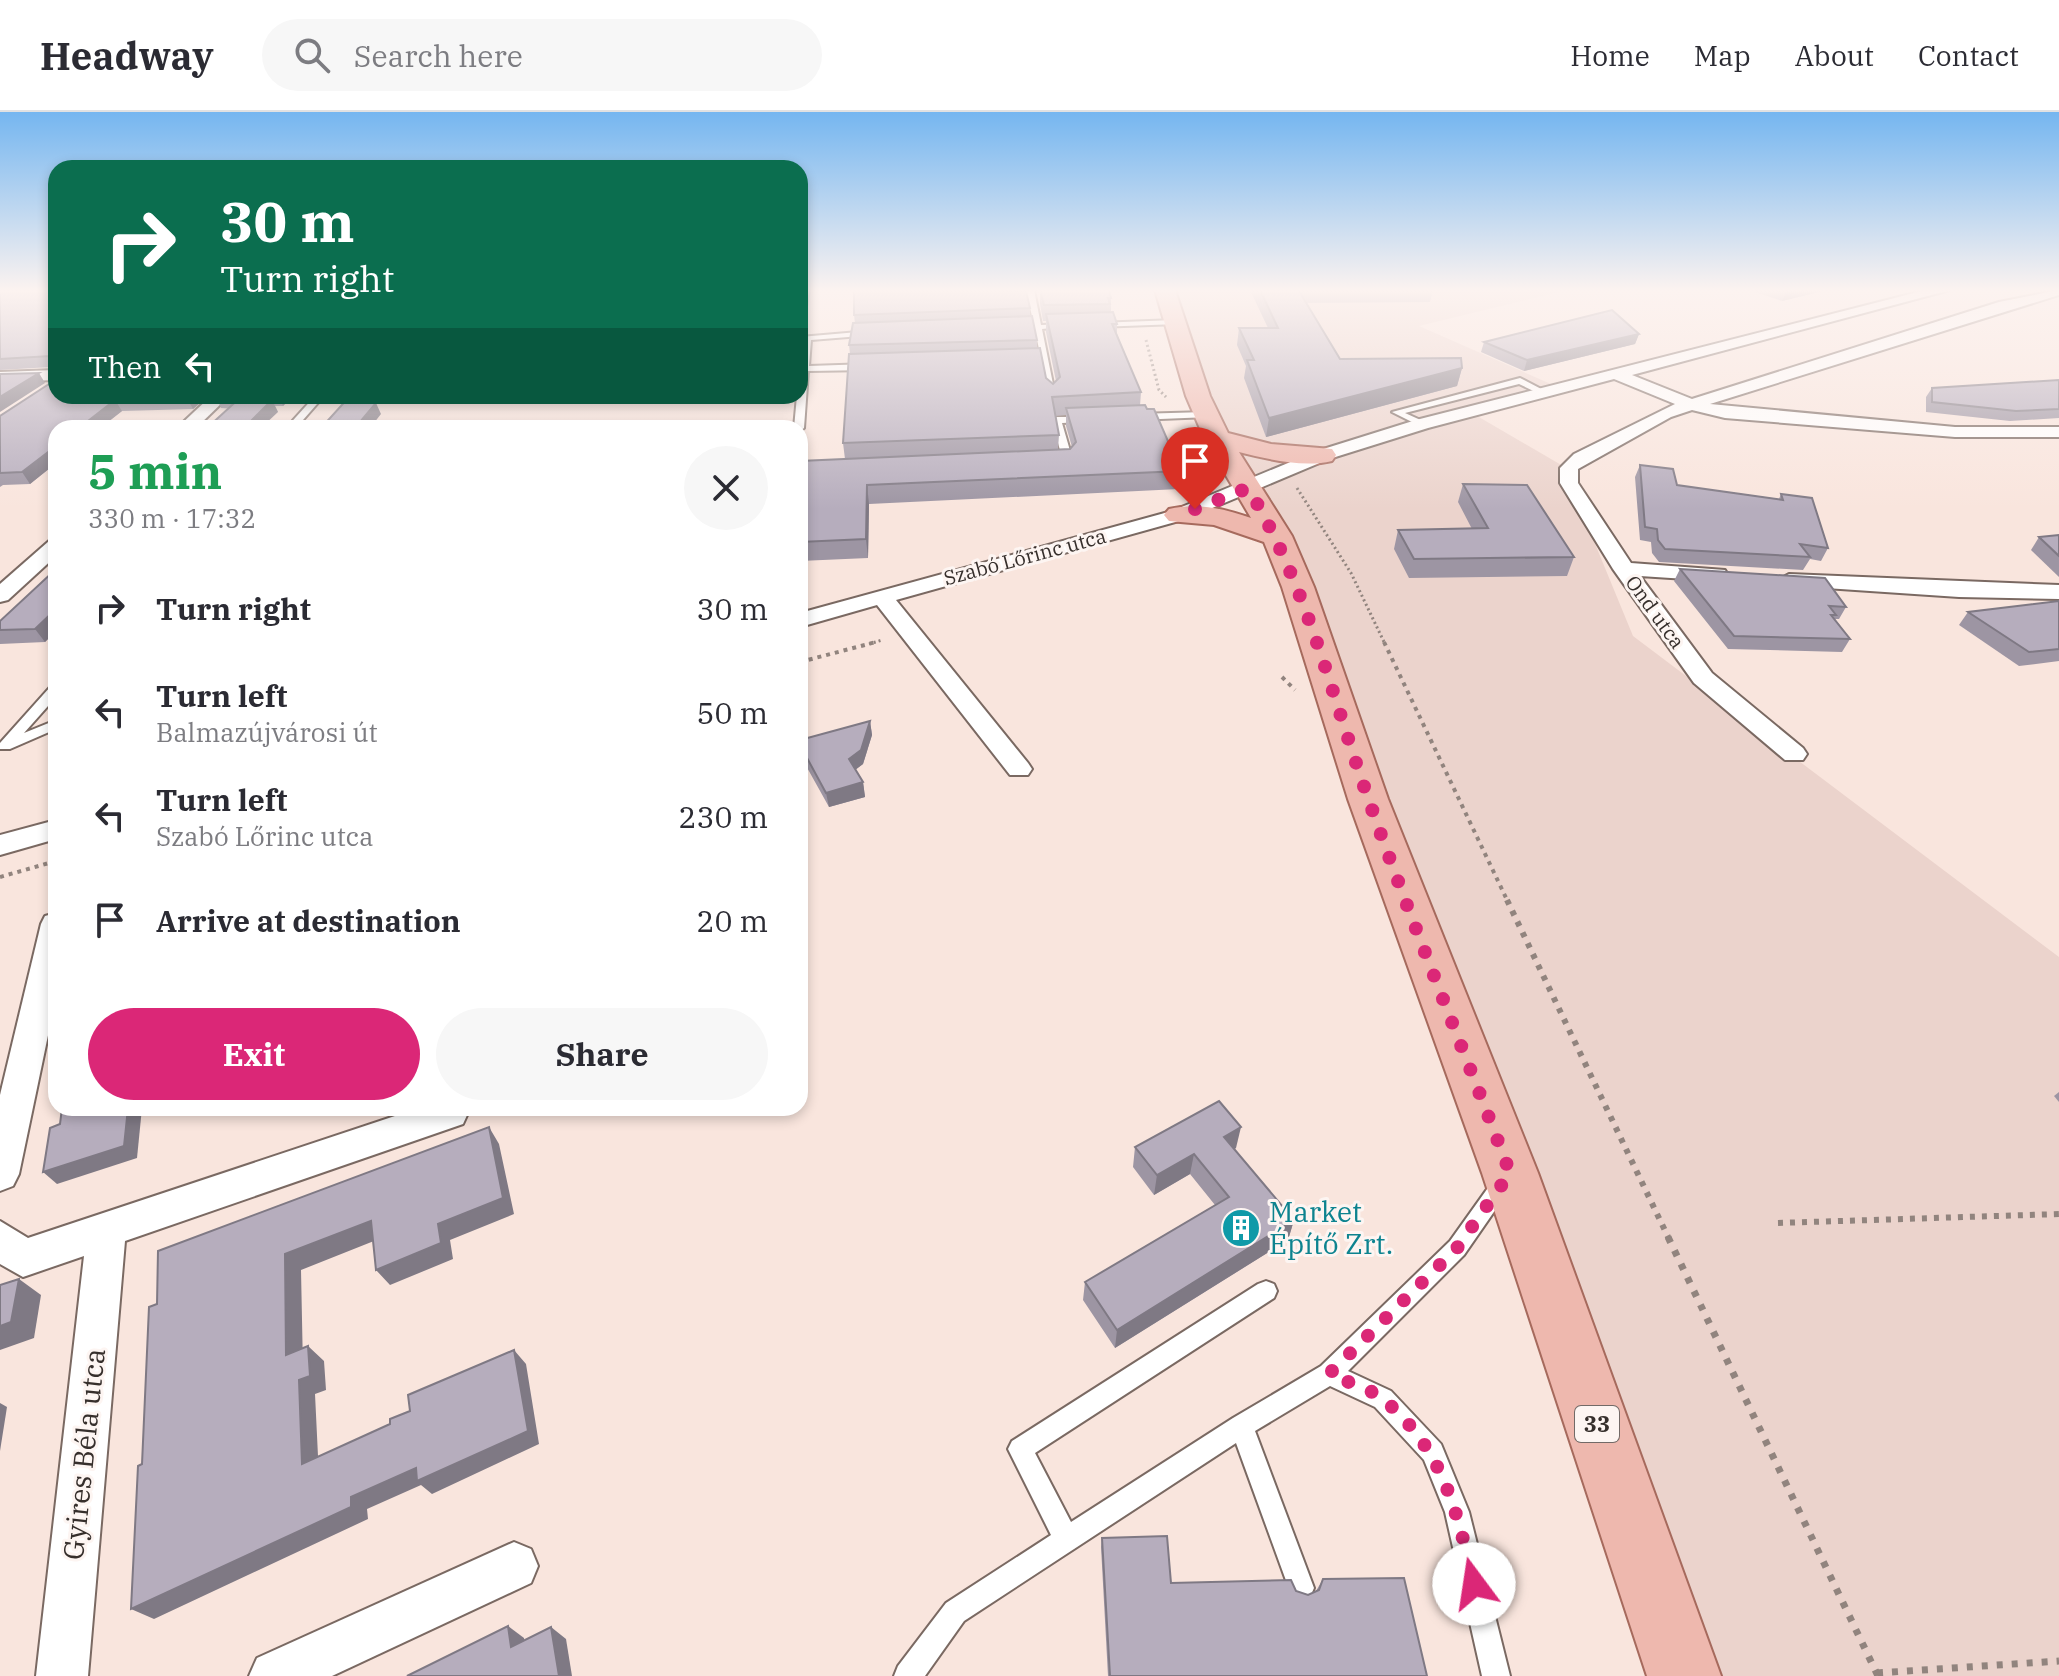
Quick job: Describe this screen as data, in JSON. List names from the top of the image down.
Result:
{
  "streets": {
    "main road": ["33"],
    "street": ["Szabó Lőrinc utca", "Ond utca", "Gyires Béla utca"]
  },
  "crossings": [
    ["Szabó Lőrinc utca", "33"]
  ],
  "places": {
    "building": ["Market Építő Zrt."]
  },
  "page": {
    "header": "Headway",
    "search": "Search here",
    "nav": [
      "Home",
      "Map",
      "About",
      "Contact"
    ],
    "turn": ["30 m", "Turn right"],
    "then": "Then",
    "heading": ["5 min", "330 m · 17:32"],
    "list": [
      {
        "name": "Turn right",
        "value": "30 m"
      },
      {
        "name": "Turn left",
        "note": "Balmazújvárosi út",
        "value": "50 m"
      },
      {
        "name": "Turn left",
        "note": "Szabó Lőrinc utca",
        "value": "230 m"
      },
      {
        "name": "Arrive at destination",
        "value": "20 m"
      }
    ],
    "buttons": ["Exit", "Share"]
  }
}
